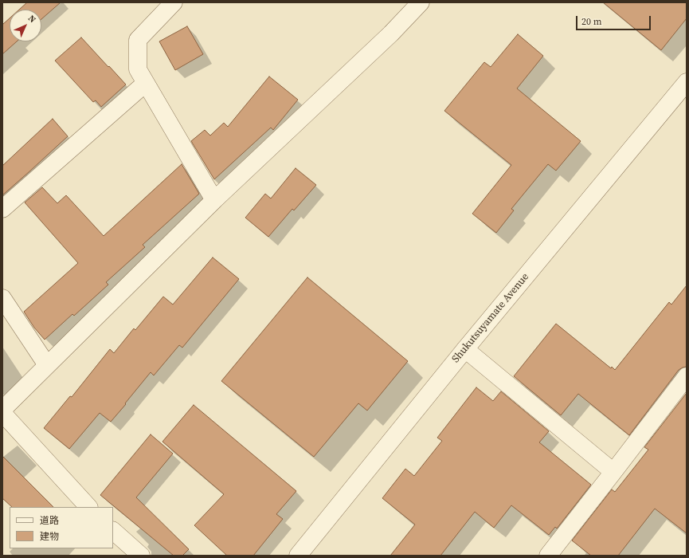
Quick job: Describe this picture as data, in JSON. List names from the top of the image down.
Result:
{
  "streets": {
    "street": ["Shukutsuyamate Avenue"]
  },
  "legend": ["道路", "建物"],
  "scale_bar": "20 m",
  "north": "top right"
}
